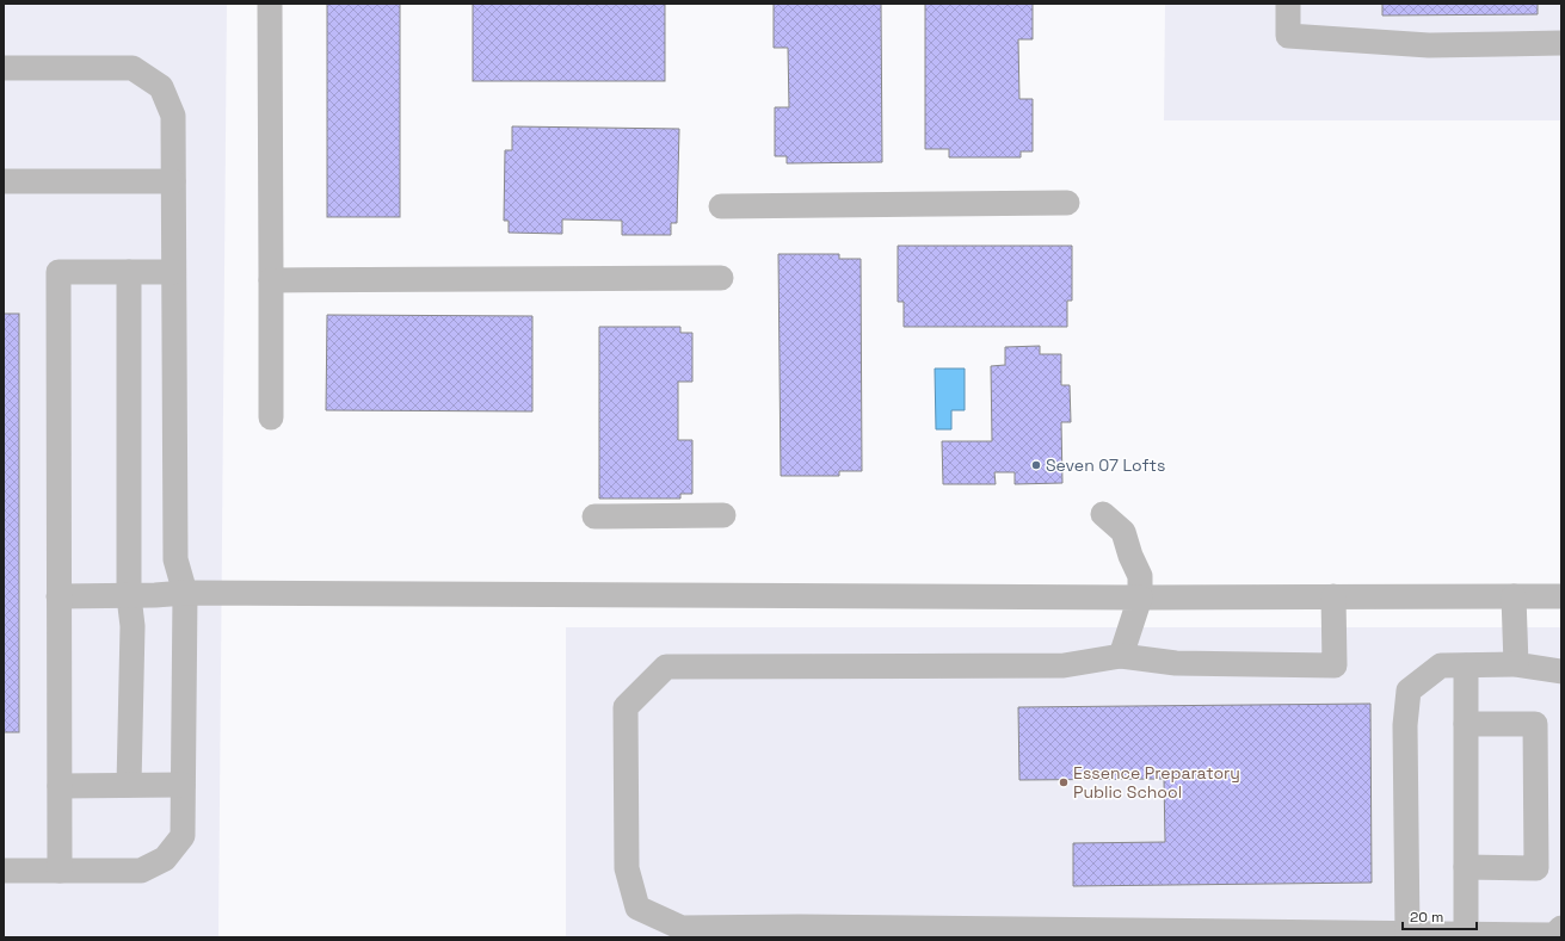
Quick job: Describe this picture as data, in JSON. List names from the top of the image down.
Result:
{
  "places": ["Seven 07 Lofts", "Essence Preparatory Public School"],
  "scale_bar": "20 m"
}
